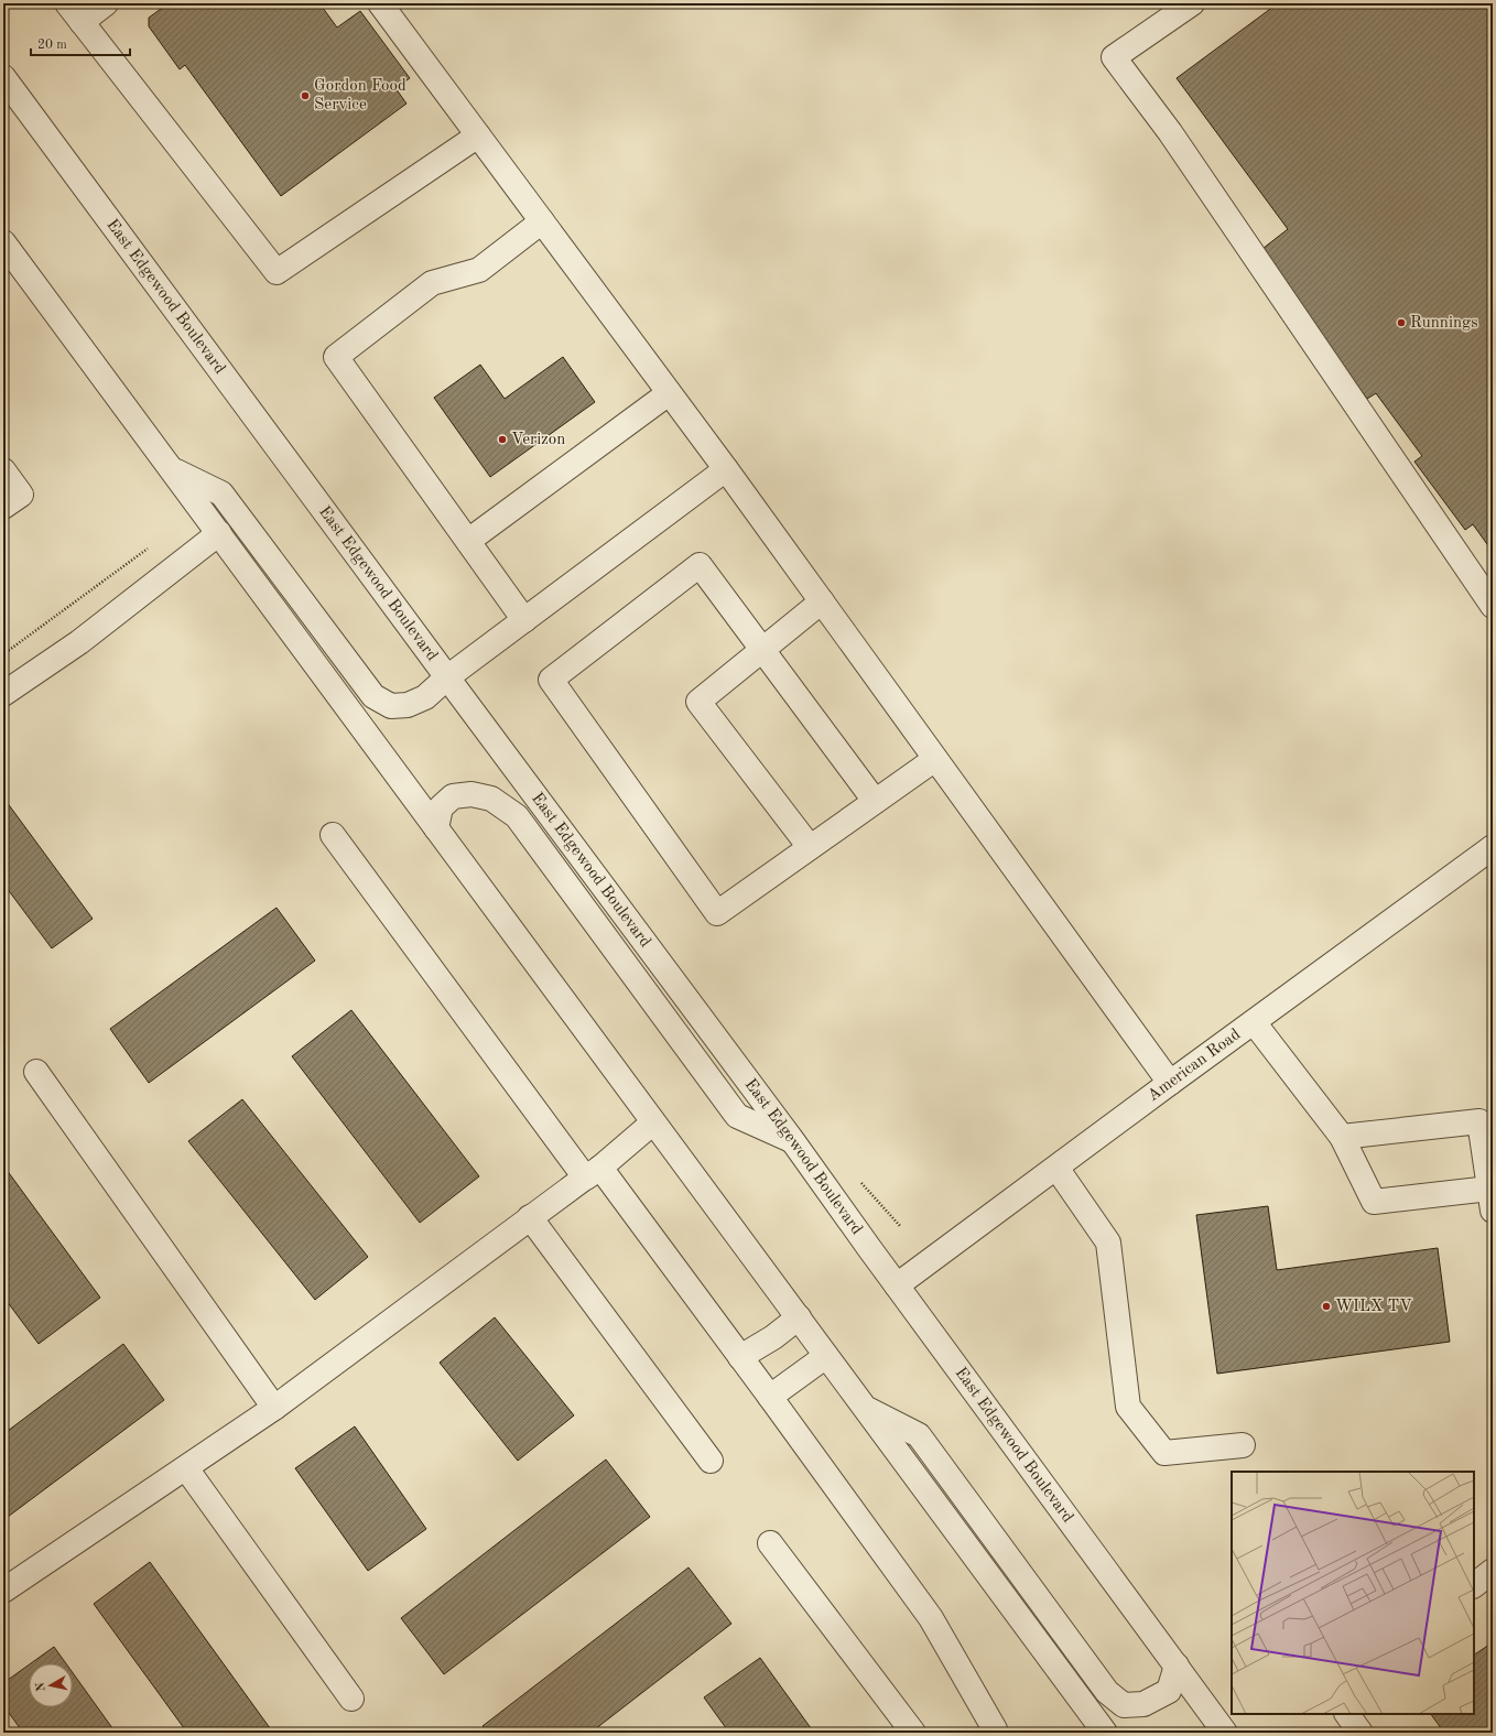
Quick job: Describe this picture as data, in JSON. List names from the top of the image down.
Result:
{
  "streets": {
    "street": ["East Edgewood Boulevard", "American Road"]
  },
  "crossings": [
    ["East Edgewood Boulevard", "American Road"]
  ],
  "places": [
    "Gordon Food Service",
    "Runnings",
    "Verizon",
    "WILX TV"
  ],
  "scale_bar": "20 m",
  "north": "left"
}
